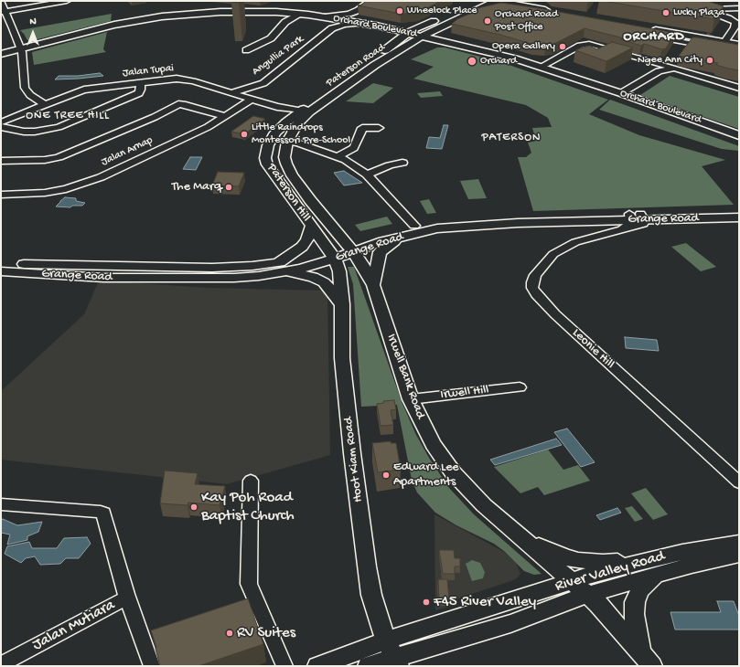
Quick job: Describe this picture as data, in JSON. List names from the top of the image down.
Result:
{
  "streets": {
    "main road": [
      "Orchard Boulevard",
      "Paterson Road",
      "Paterson Hill",
      "Grange Road",
      "Irwell Bank Road",
      "Hoot Kiam Road",
      "River Valley Road"
    ],
    "street": [
      "Angullia Park",
      "Jalan Tupai",
      "Jalan Arnap",
      "Leonie Hill",
      "Irwell Hill",
      "Jalan Mutiara"
    ]
  },
  "crossings": [
    ["Orchard Boulevard", "Angullia Park"],
    ["Orchard Boulevard", "Paterson Road"],
    ["Angullia Park", "Jalan Tupai"],
    ["Paterson Road", "Jalan Tupai"],
    ["Paterson Road", "Paterson Hill"],
    ["Jalan Tupai", "Jalan Arnap"],
    ["Jalan Tupai", "Paterson Hill"],
    ["Paterson Hill", "Grange Road"],
    ["Paterson Hill", "Irwell Bank Road"],
    ["Paterson Hill", "Hoot Kiam Road"],
    ["Grange Road", "Leonie Hill"],
    ["Grange Road", "Irwell Bank Road"],
    ["Grange Road", "Hoot Kiam Road"],
    ["Irwell Bank Road", "Irwell Hill"],
    ["Irwell Bank Road", "River Valley Road"],
    ["Hoot Kiam Road", "River Valley Road"]
  ],
  "districts": ["ORCHARD", "ONE TREE HILL", "PATERSON"],
  "places": [
    "Wheelock Place",
    "Lucky Plaza",
    "Orchard Road Post Office",
    "Opera Gallery",
    "Ngee Ann City",
    "Orchard",
    "Little Raindrops Montessori Pre-School",
    "The Marq",
    "Edward Lee Apartments",
    "Kay Poh Road Baptist Church",
    "F45 River Valley",
    "RV Suites"
  ],
  "north": "top"
}
